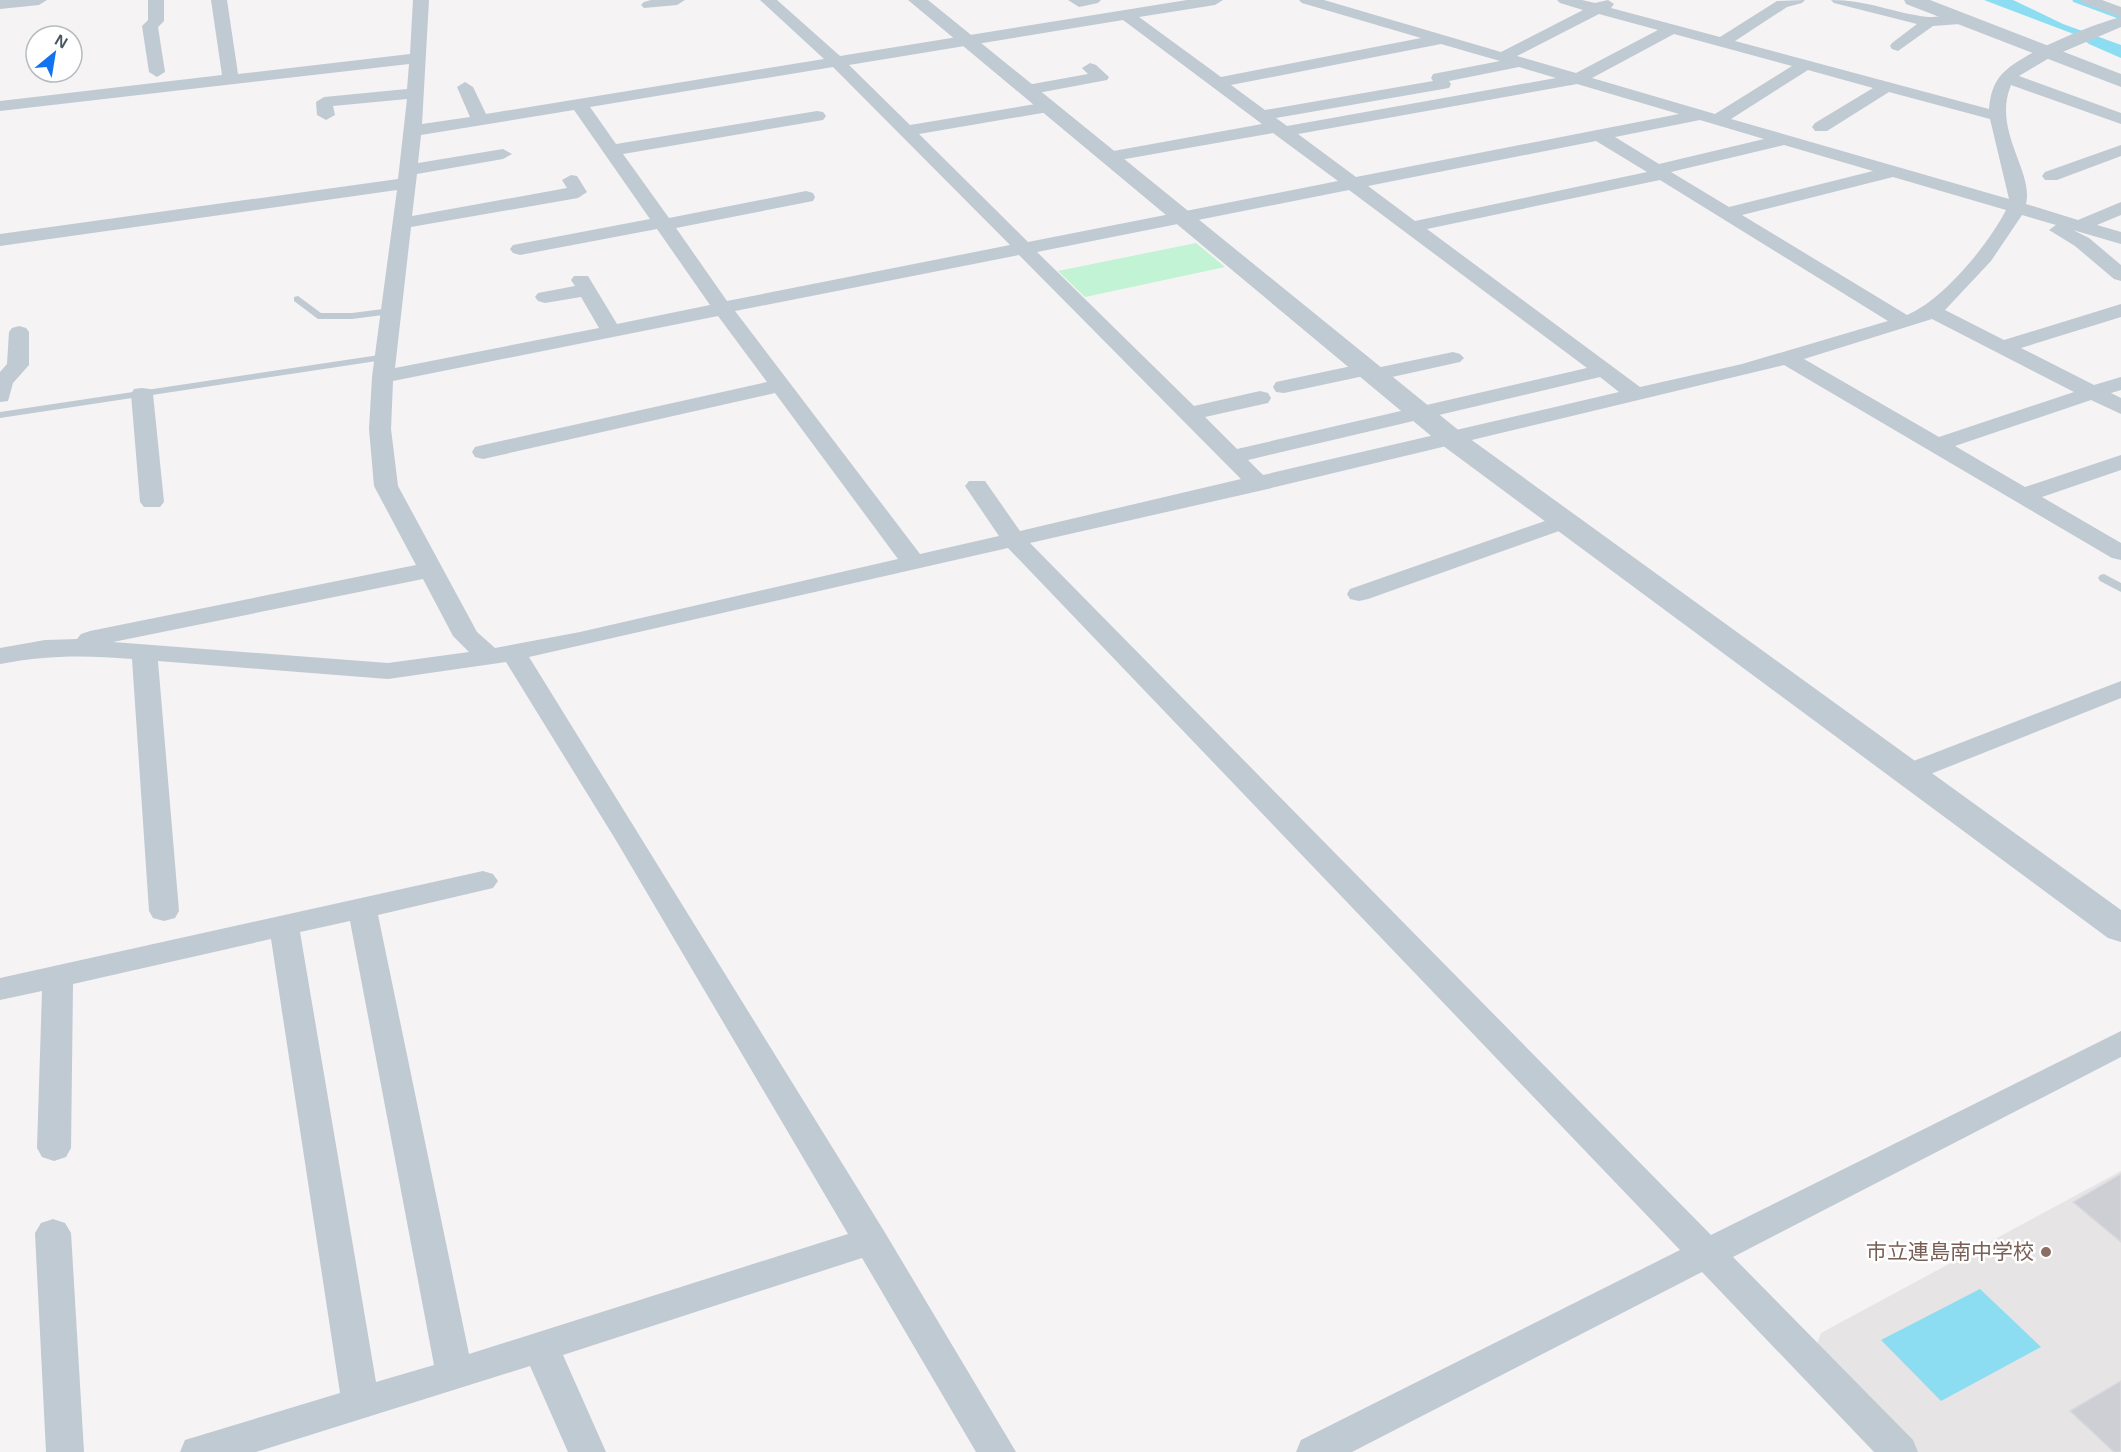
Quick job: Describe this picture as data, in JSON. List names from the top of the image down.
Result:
{
  "places": ["市立連島南中学校"],
  "north": "top right"
}
